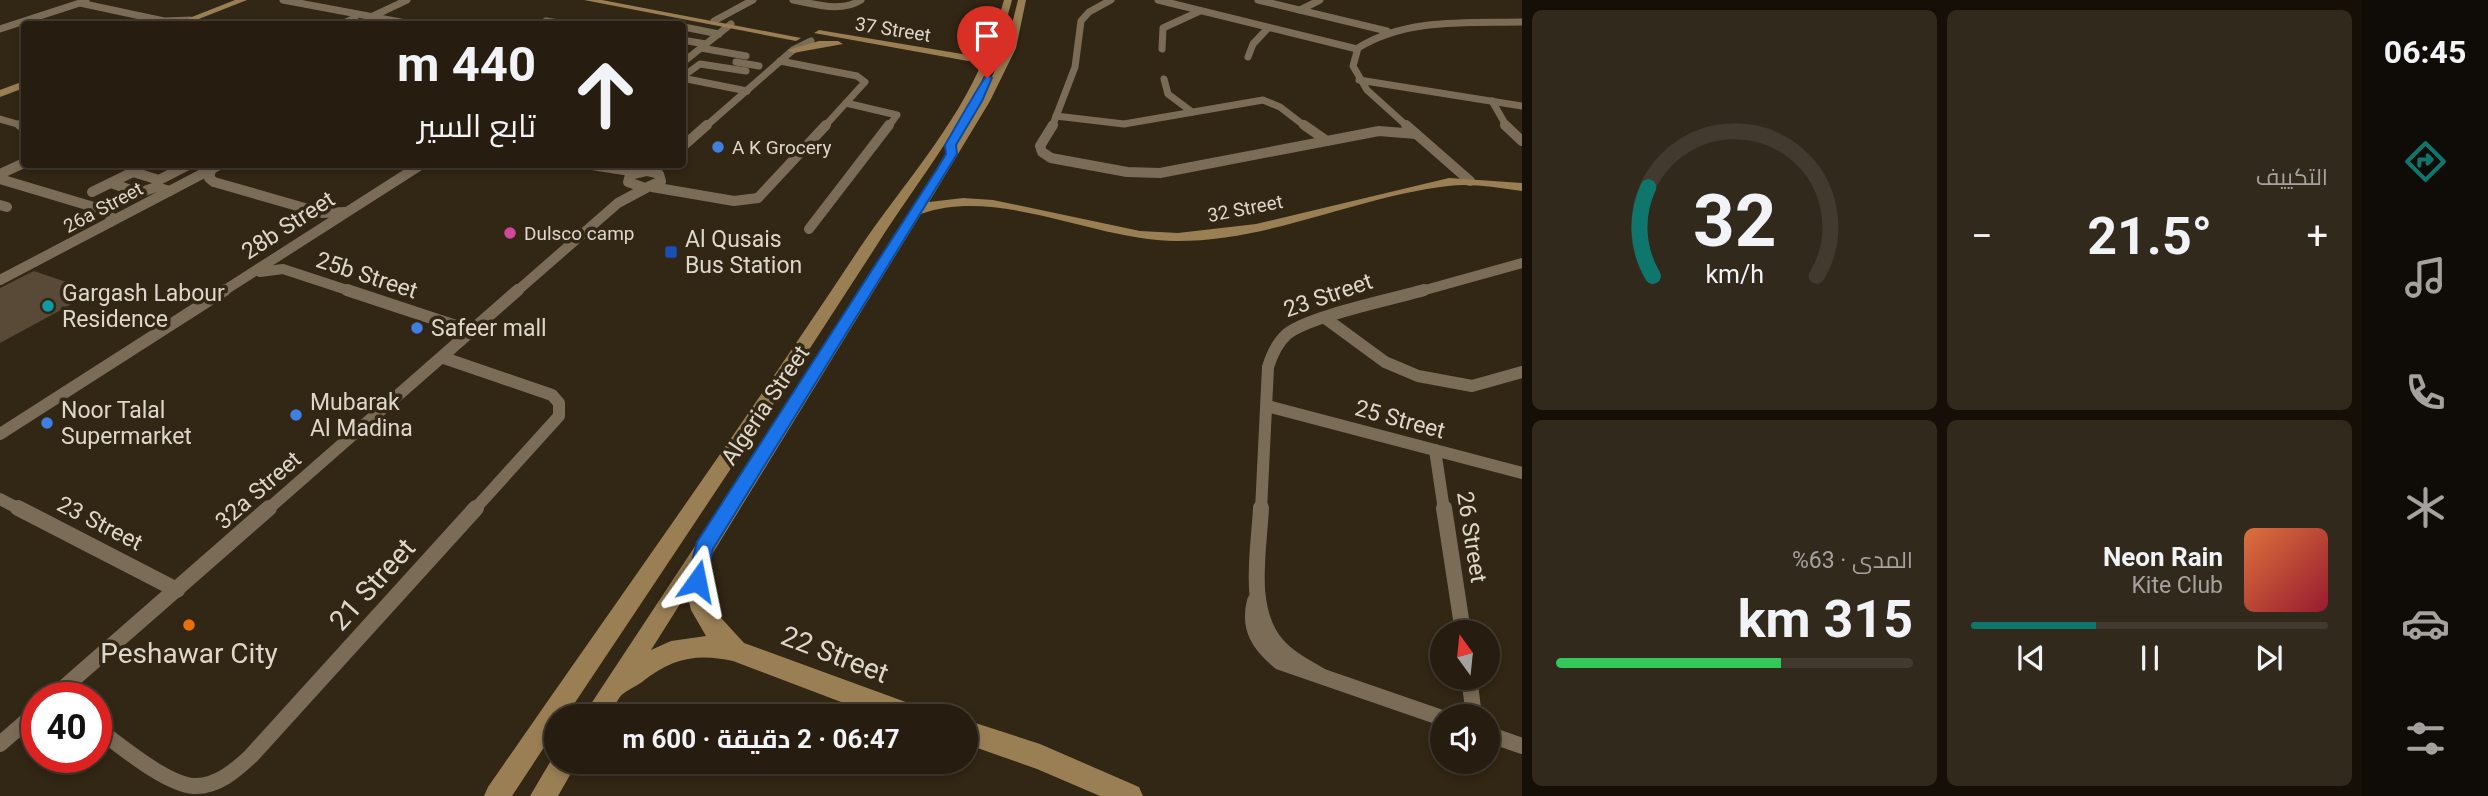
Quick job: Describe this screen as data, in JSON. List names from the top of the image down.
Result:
{
  "streets": {
    "main road": [
      "37 Street",
      "32 Street",
      "Algeria Street",
      "22 Street"
    ],
    "street": [
      "26a Street",
      "28b Street",
      "25b Street",
      "23 Street",
      "25 Street",
      "32a Street",
      "26 Street",
      "21 Street"
    ]
  },
  "crossings": [
    ["37 Street", "Algeria Street"],
    ["32 Street", "Algeria Street"],
    ["28b Street", "25b Street"],
    ["25b Street", "32a Street"],
    ["23 Street", "25 Street"],
    ["23 Street", "32a Street"],
    ["Algeria Street", "22 Street"],
    ["25 Street", "26 Street"],
    ["32a Street", "21 Street"]
  ],
  "places": {
    "other": [
      "A K Grocery",
      "Dulsco camp",
      "Gargash Labour Residence",
      "Safeer mall",
      "Mubarak Al Madina",
      "Noor Talal Supermarket",
      "Peshawar City"
    ],
    "transit": ["Al Qusais Bus Station"]
  },
  "north": "top",
  "page": {
    "tabs": "06:45",
    "tile": [
      "التكييف",
      ["المدى · 63%", "315 km"]
    ],
    "turn": ["440 m", "تابع السير"],
    "heat": ["−", "21.5°", "+"],
    "song": ["Neon Rain", "Kite Club"],
    "limit": "40",
    "trip": "06:47 · 2 دقيقة · 600 m",
    "gauge": ["32", "km/h"]
  }
}
